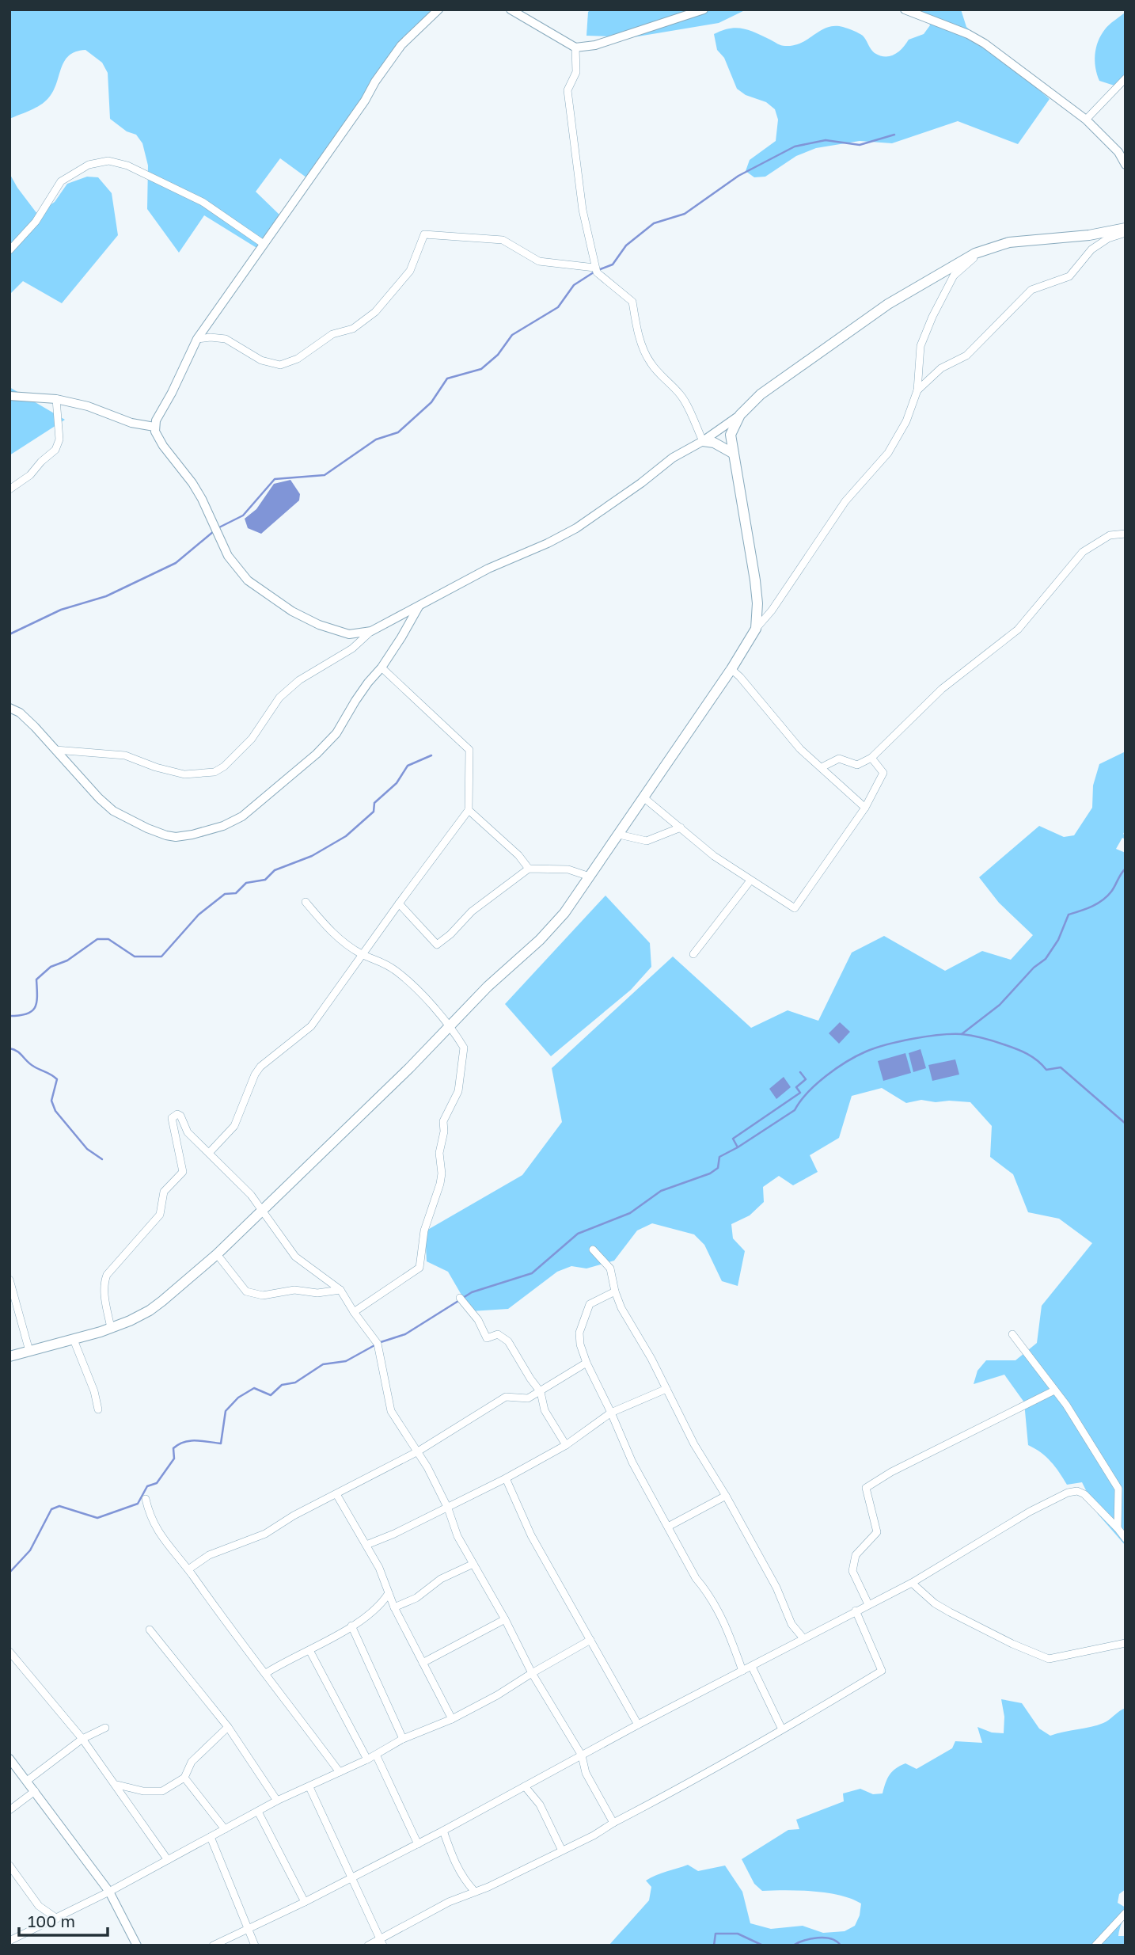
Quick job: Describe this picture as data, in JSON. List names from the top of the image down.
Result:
{
  "scale_bar": "100 m"
}
